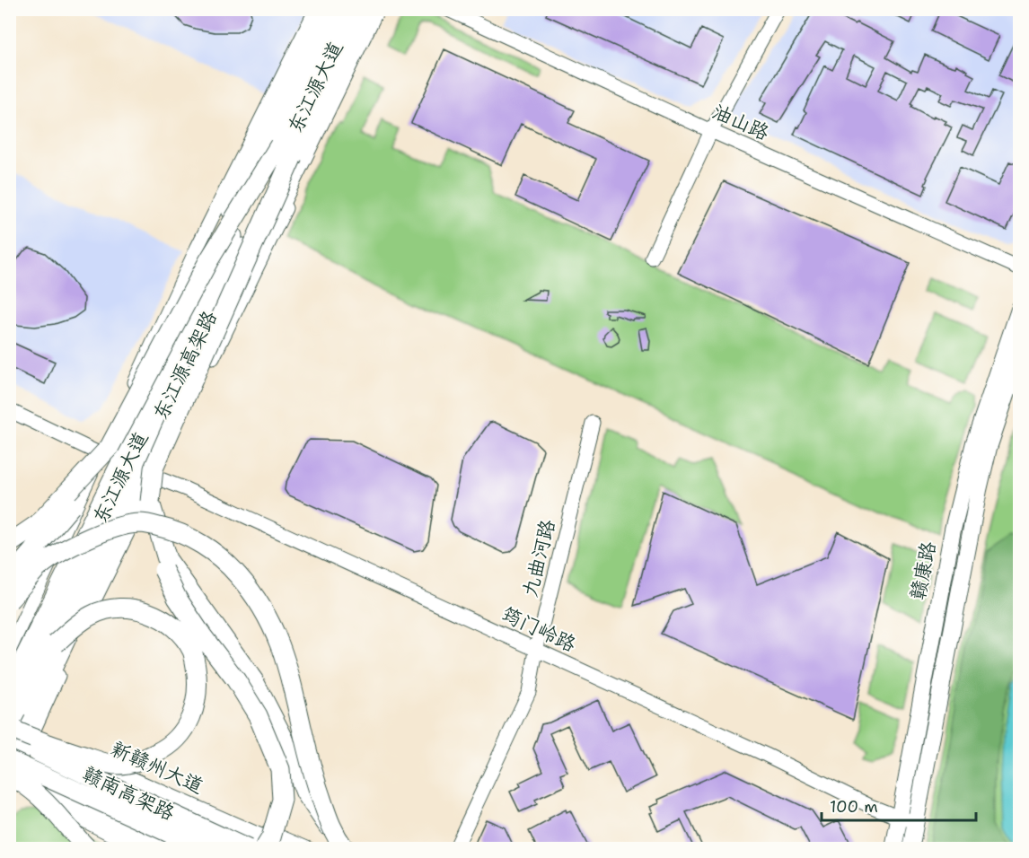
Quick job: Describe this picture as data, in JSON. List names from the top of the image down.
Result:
{
  "streets": {
    "highway": ["东江源高架路", "赣南高架路"],
    "main road": ["东江源大道", "赣康路", "新赣州大道"],
    "street": ["油山路", "九曲河路", "筠门岭路"]
  },
  "crossings": [
    ["东江源大道", "东江源高架路"],
    ["东江源大道", "筠门岭路"],
    ["东江源大道", "新赣州大道"],
    ["东江源大道", "赣南高架路"],
    ["东江源高架路", "新赣州大道"],
    ["东江源高架路", "赣南高架路"],
    ["九曲河路", "筠门岭路"],
    ["赣康路", "筠门岭路"],
    ["新赣州大道", "赣南高架路"]
  ],
  "scale_bar": "100 m"
}
